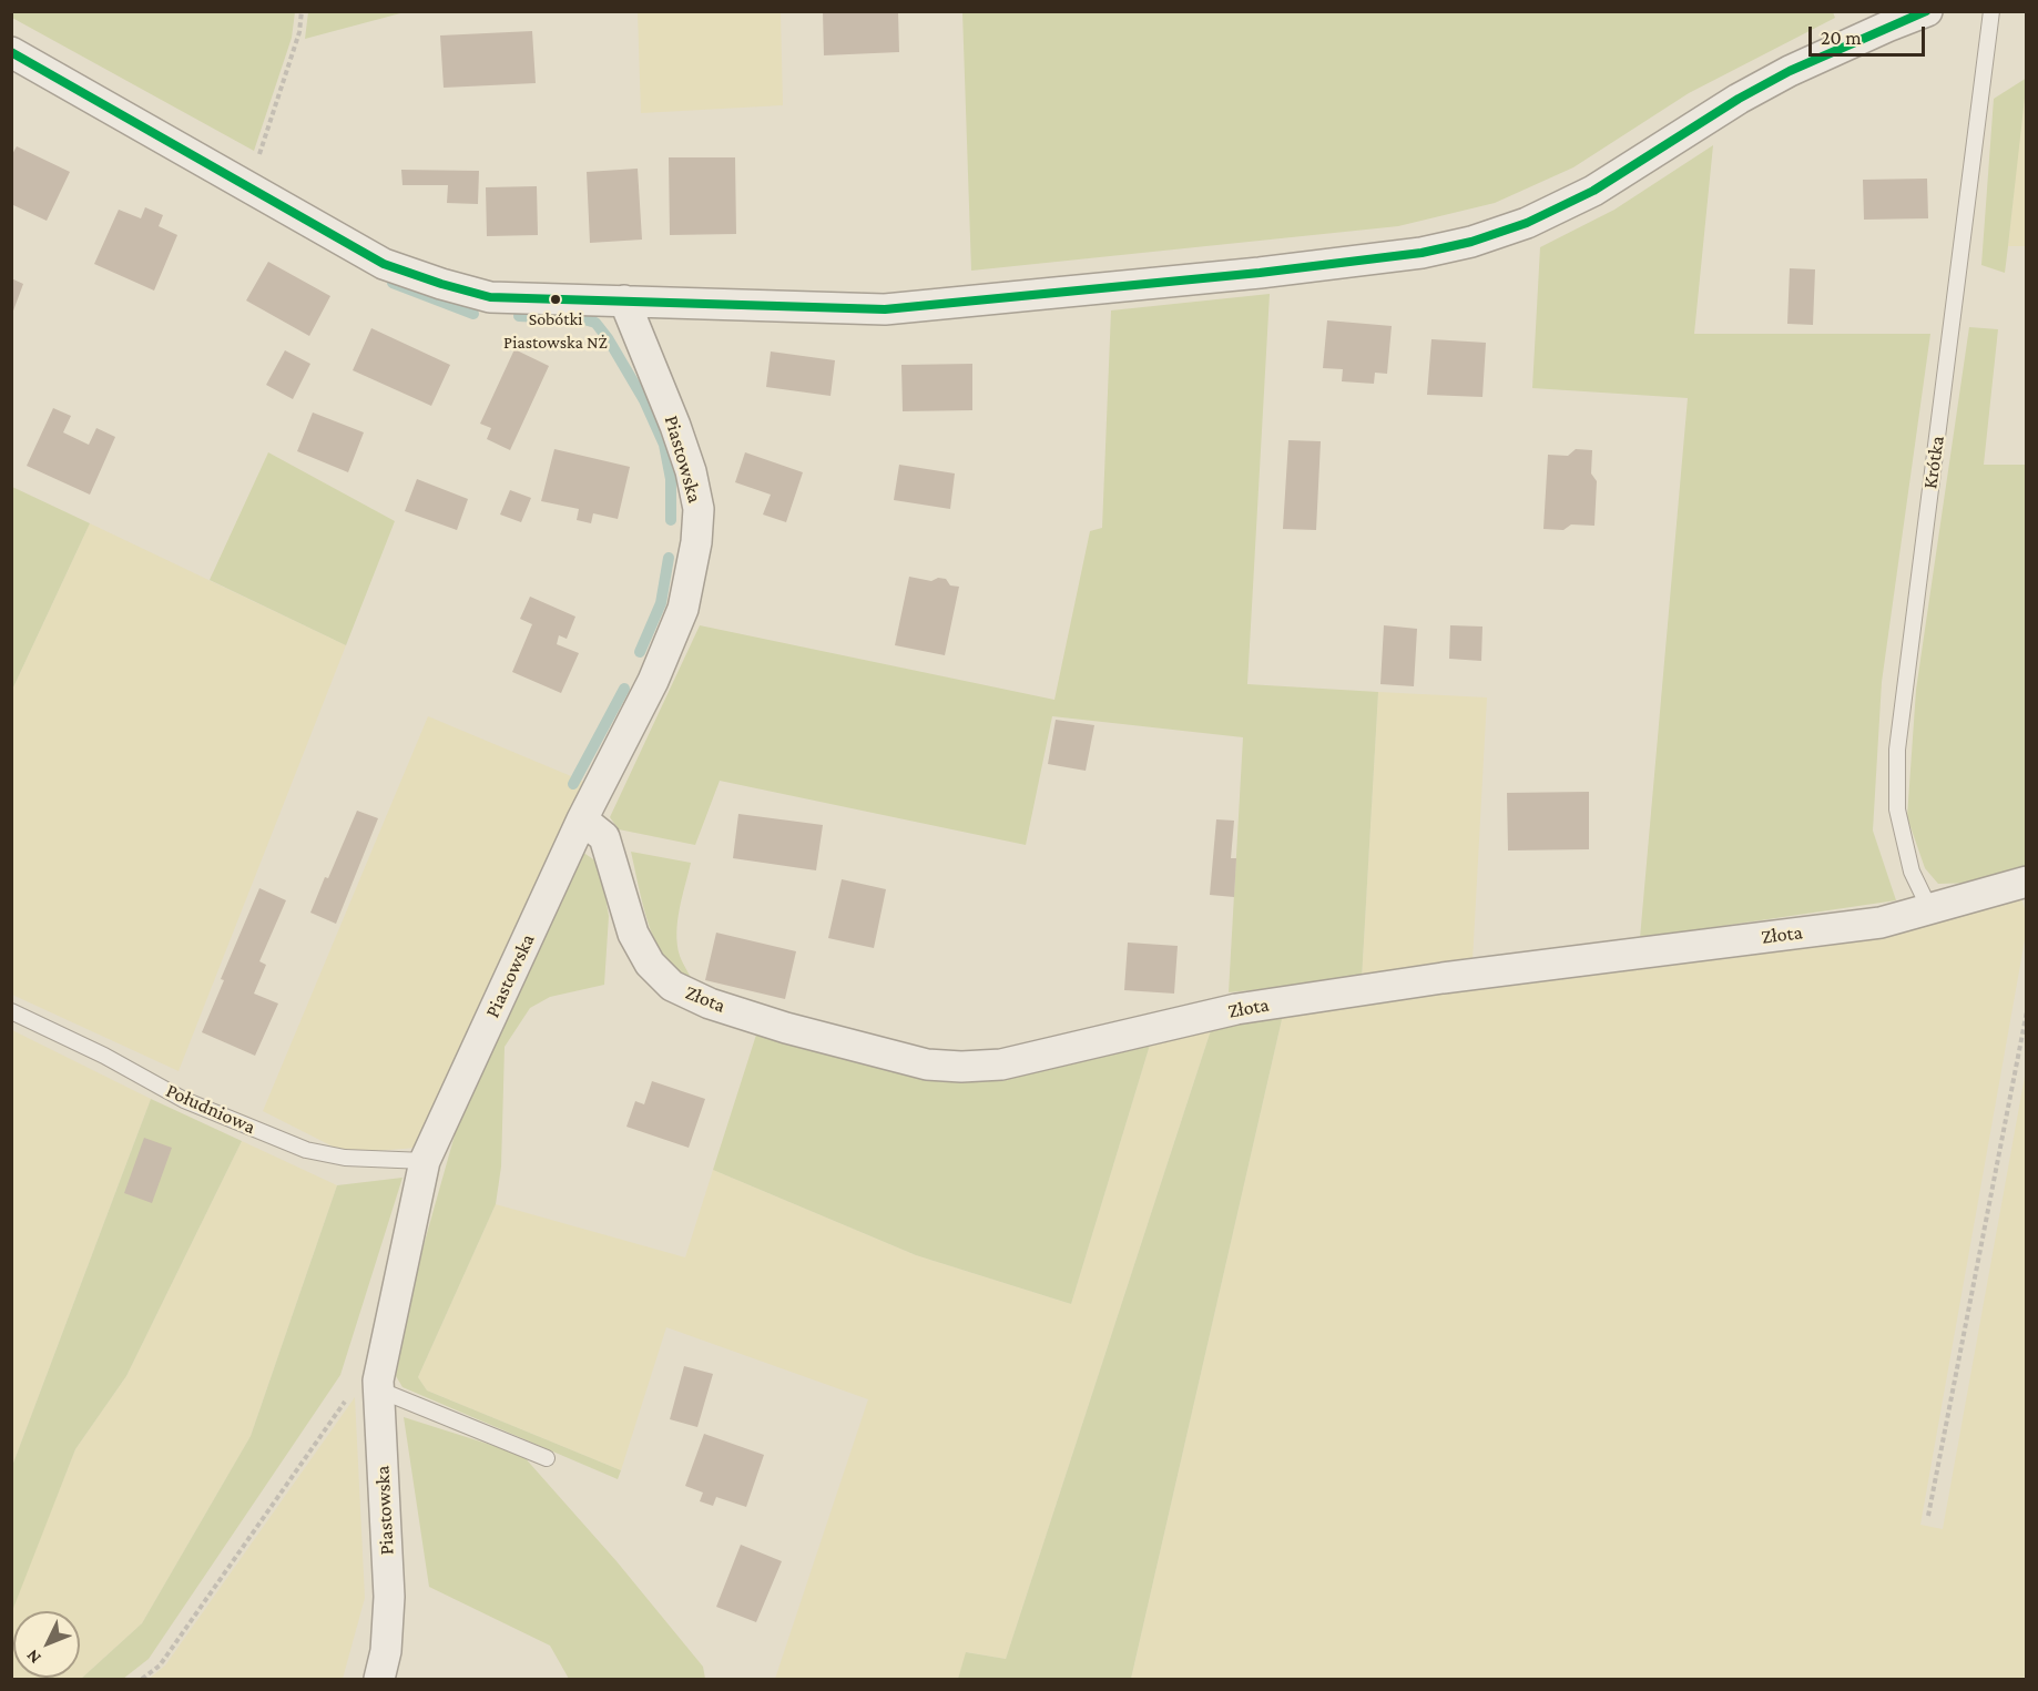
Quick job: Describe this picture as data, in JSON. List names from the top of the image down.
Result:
{
  "streets": {
    "street": ["Piastowska", "Złota"],
    "lane": ["Krótka", "Południowa"]
  },
  "crossings": [
    ["Piastowska", "Złota"],
    ["Piastowska", "Południowa"],
    ["Krótka", "Złota"]
  ],
  "places": ["Sobótki Piastowska NŻ"],
  "scale_bar": "20 m",
  "north": "bottom left"
}
